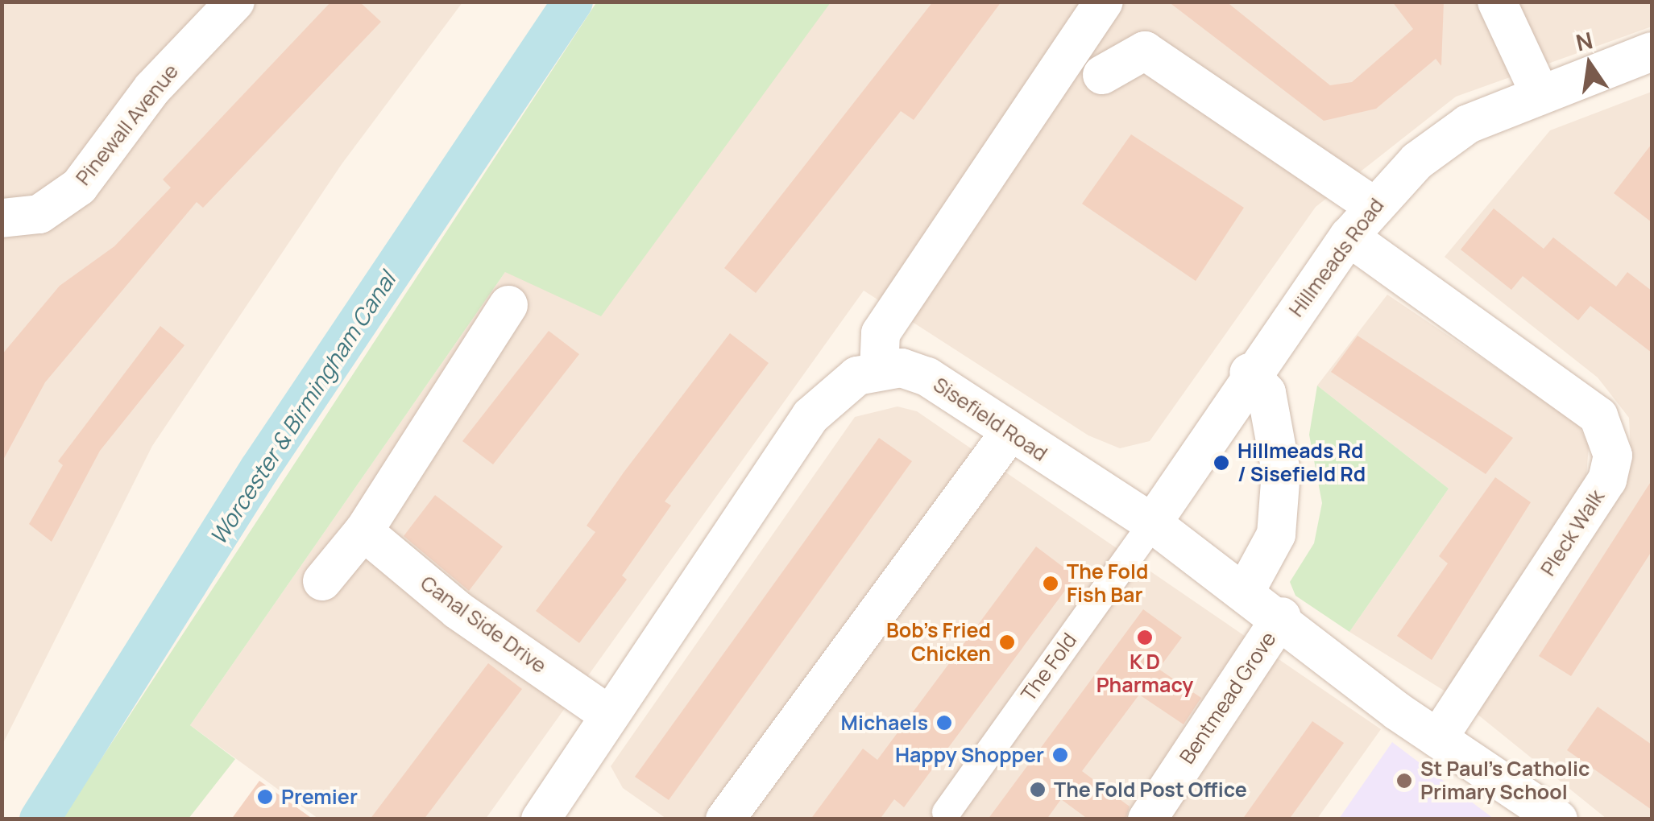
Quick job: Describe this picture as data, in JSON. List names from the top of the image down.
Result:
{
  "streets": {
    "street": [
      "Pinewall Avenue",
      "Hillmeads Road",
      "Sisefield Road",
      "Pleck Walk",
      "Canal Side Drive",
      "The Fold",
      "Bentmead Grove"
    ]
  },
  "crossings": [
    ["Hillmeads Road", "Sisefield Road"],
    ["Hillmeads Road", "Pleck Walk"],
    ["Hillmeads Road", "The Fold"],
    ["Sisefield Road", "Pleck Walk"],
    ["Sisefield Road", "The Fold"],
    ["Sisefield Road", "Bentmead Grove"]
  ],
  "water": ["Worcester & Birmingham Canal"],
  "places": [
    "Hillmeads Rd / Sisefield Rd",
    "The Fold Fish Bar",
    "K D Pharmacy",
    "Bob's Fried Chicken",
    "Michaels",
    "Happy Shopper",
    "St Paul's Catholic Primary School",
    "The Fold Post Office",
    "Premier"
  ],
  "north": "top"
}
